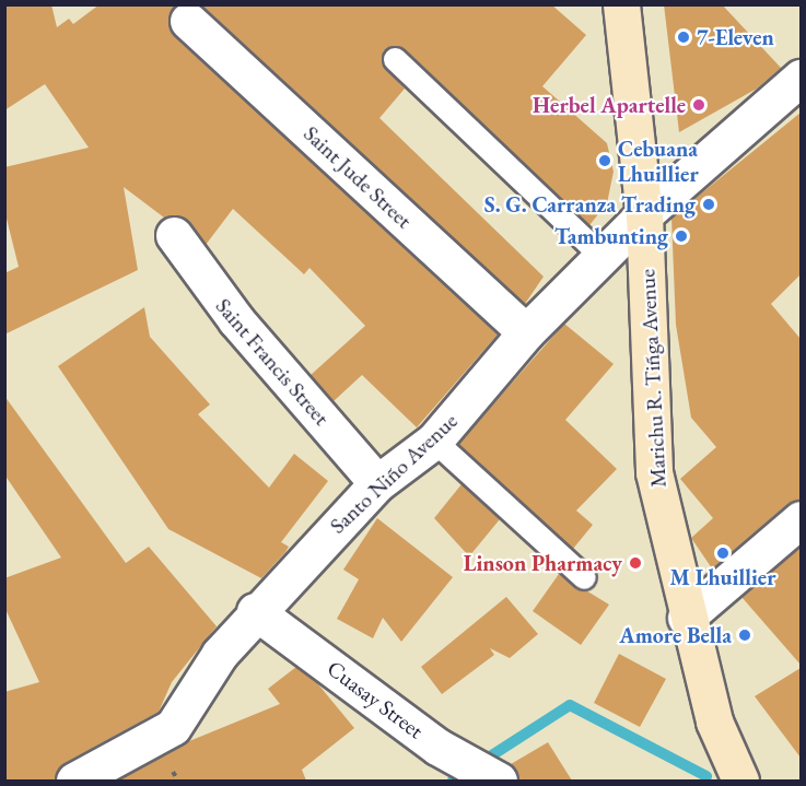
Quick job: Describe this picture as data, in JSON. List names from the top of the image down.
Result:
{
  "streets": {
    "main road": ["Marichu R. Tiñga Avenue"],
    "street": [
      "Saint Jude Street",
      "Saint Francis Street",
      "Santo Niño Avenue",
      "Cuasay Street"
    ]
  },
  "crossings": [
    ["Saint Jude Street", "Santo Niño Avenue"],
    ["Saint Francis Street", "Santo Niño Avenue"],
    ["Marichu R. Tiñga Avenue", "Santo Niño Avenue"],
    ["Santo Niño Avenue", "Cuasay Street"]
  ],
  "places": [
    "7-Eleven",
    "Herbel Apartelle",
    "Cebuana Lhuillier",
    "S. G. Carranza Trading",
    "Tambunting",
    "M Lhuillier",
    "Linson Pharmacy",
    "Amore Bella"
  ]
}
